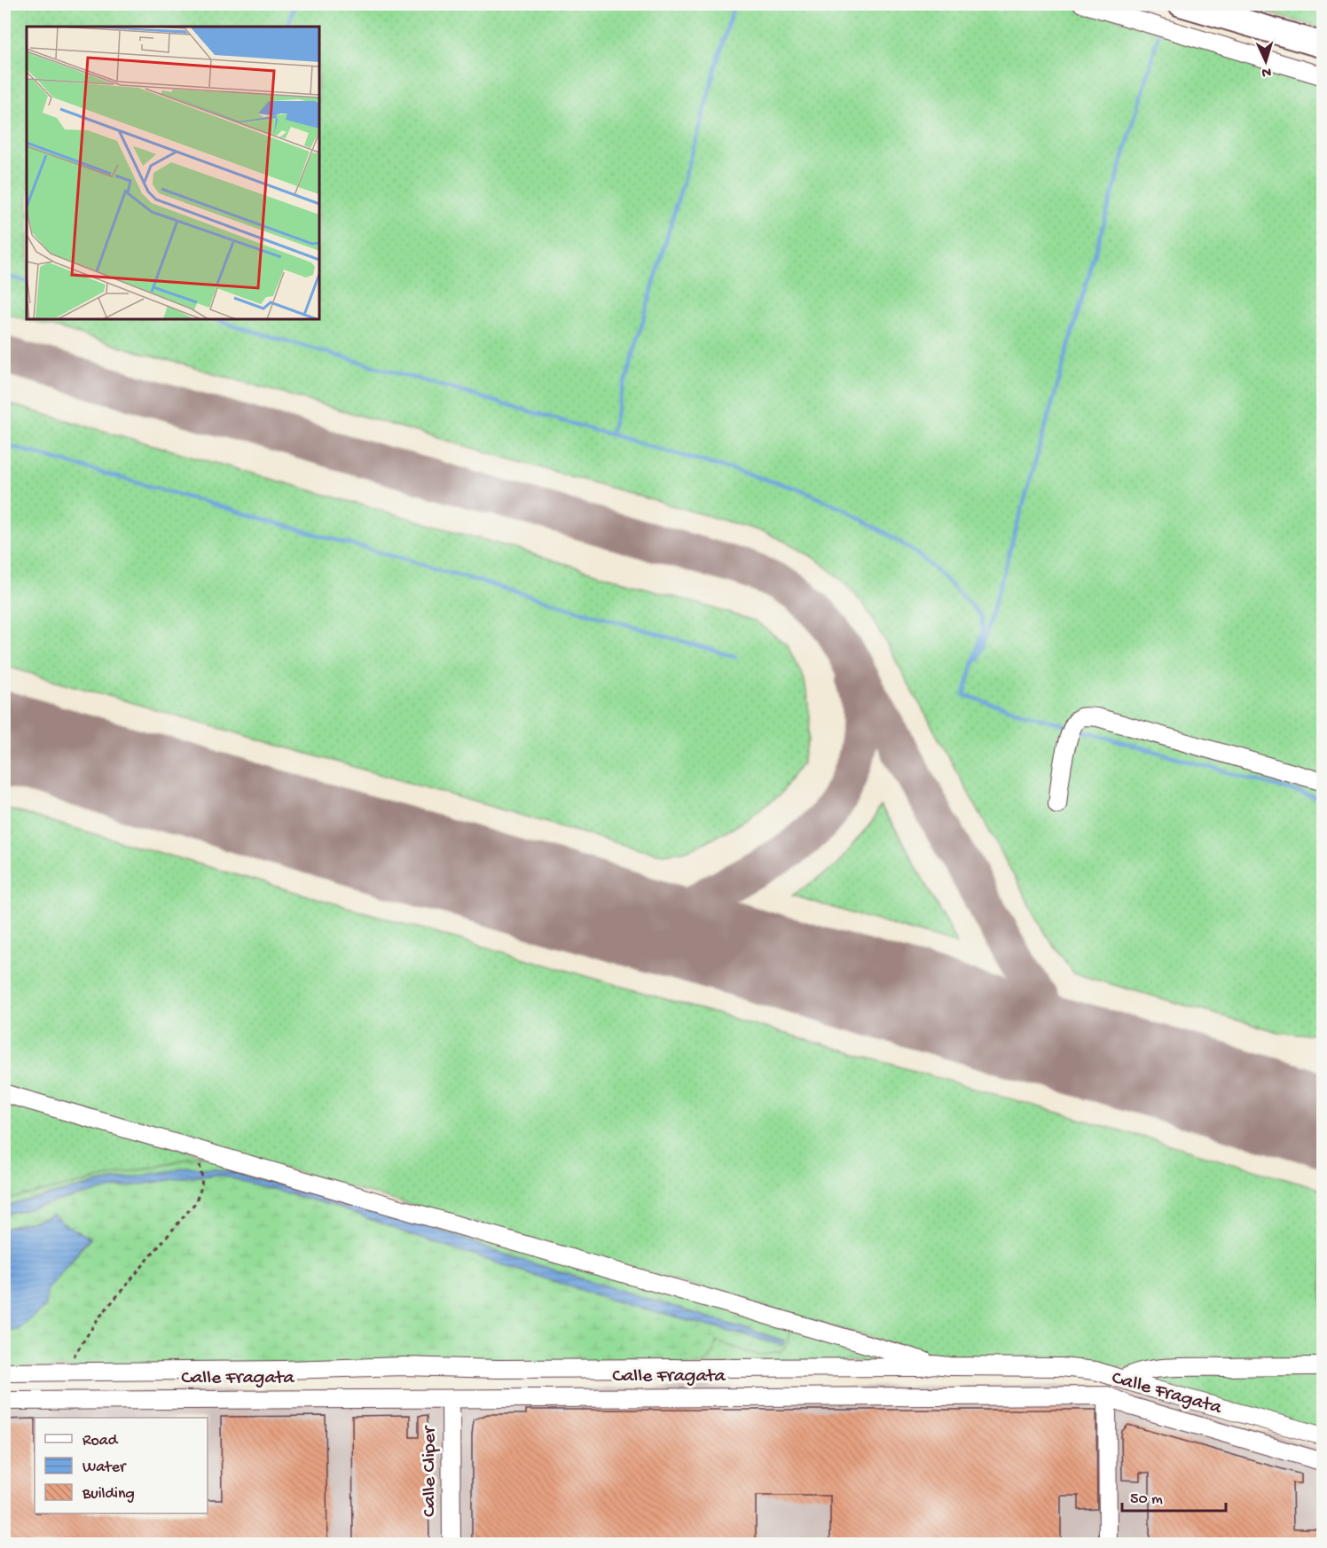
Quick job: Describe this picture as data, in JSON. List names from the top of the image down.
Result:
{
  "streets": {
    "street": ["Calle Fragata", "Calle Cliper"]
  },
  "crossings": [
    ["Calle Fragata", "Calle Cliper"]
  ],
  "legend": ["Road", "Water", "Building"],
  "scale_bar": "50 m",
  "north": "bottom"
}
